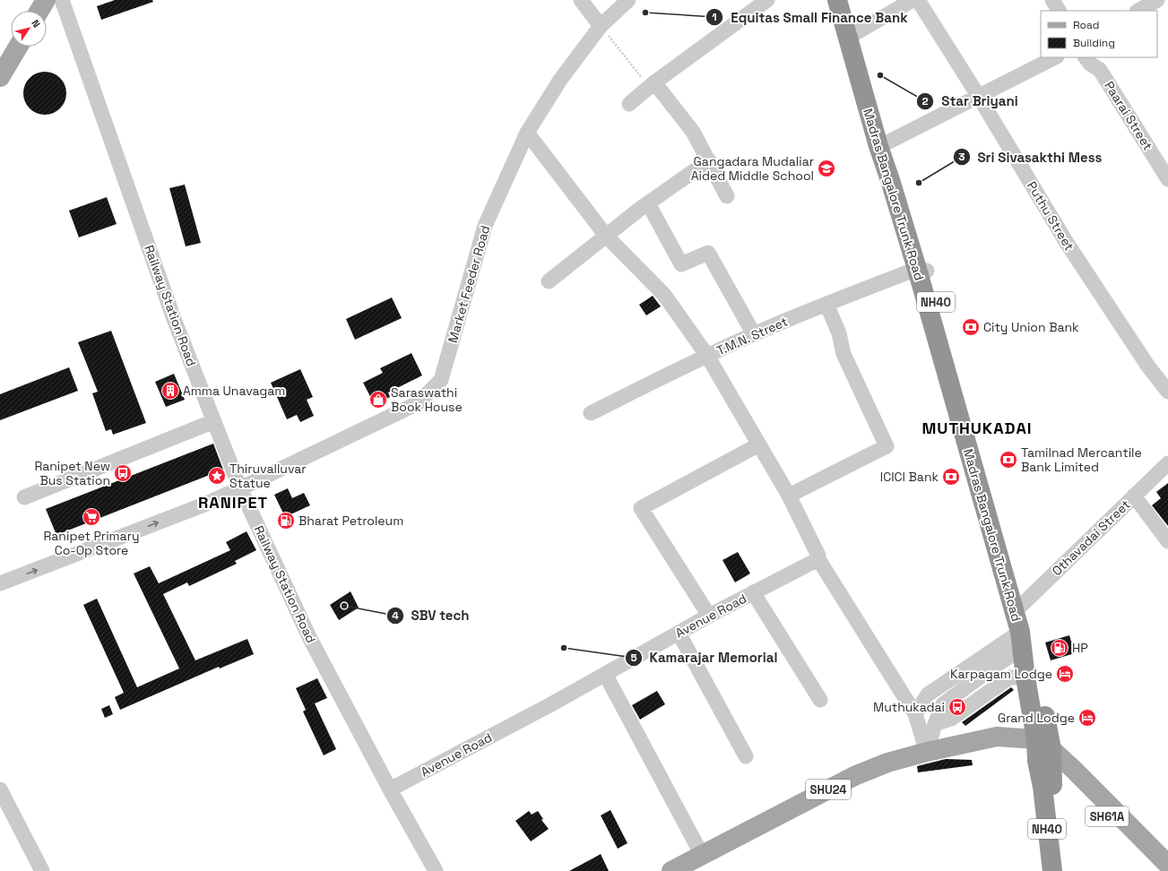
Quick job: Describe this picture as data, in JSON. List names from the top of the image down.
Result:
{
  "streets": {
    "highway": ["Madras Bangalore Trunk Road", "NH40"],
    "main road": ["SHU24", "SH61A"],
    "street": [
      "Paarai Street",
      "Puthu Street",
      "Market Feeder Road",
      "Railway Station Road",
      "T.M.N. Street",
      "Othavadai Street",
      "Avenue Road"
    ]
  },
  "crossings": [
    ["Madras Bangalore Trunk Road", "NH40"],
    ["Madras Bangalore Trunk Road", "T.M.N. Street"],
    ["Madras Bangalore Trunk Road", "Othavadai Street"],
    ["Madras Bangalore Trunk Road", "SHU24"],
    ["Madras Bangalore Trunk Road", "SH61A"],
    ["Market Feeder Road", "Railway Station Road"],
    ["NH40", "Othavadai Street"],
    ["NH40", "SHU24"],
    ["NH40", "SH61A"],
    ["Railway Station Road", "Avenue Road"],
    ["SHU24", "SH61A"]
  ],
  "districts": ["MUTHUKADAI", "RANIPET"],
  "places": {
    "other": [
      "Equitas Small Finance Bank",
      "Star Briyani",
      "Sri Sivasakthi Mess",
      "SBV tech",
      "Kamarajar Memorial"
    ],
    "school or university": ["Gangadara Mudaliar Aided Middle School"],
    "bank": ["City Union Bank", "Tamilnad Mercantile Bank Limited", "ICICI Bank"],
    "building": ["Amma Unavagam"],
    "shop": ["Saraswathi Book House"],
    "bus stop": ["Ranipet New Bus Station", "Muthukadai"],
    "place": ["Thiruvalluvar Statue"],
    "supermarket": ["Ranipet Primary Co-Op Store"],
    "fuel station": ["Bharat Petroleum", "HP"],
    "hotel": ["Karpagam Lodge", "Grand Lodge"]
  },
  "legend": ["Road", "Building"],
  "north": "top right"
}
